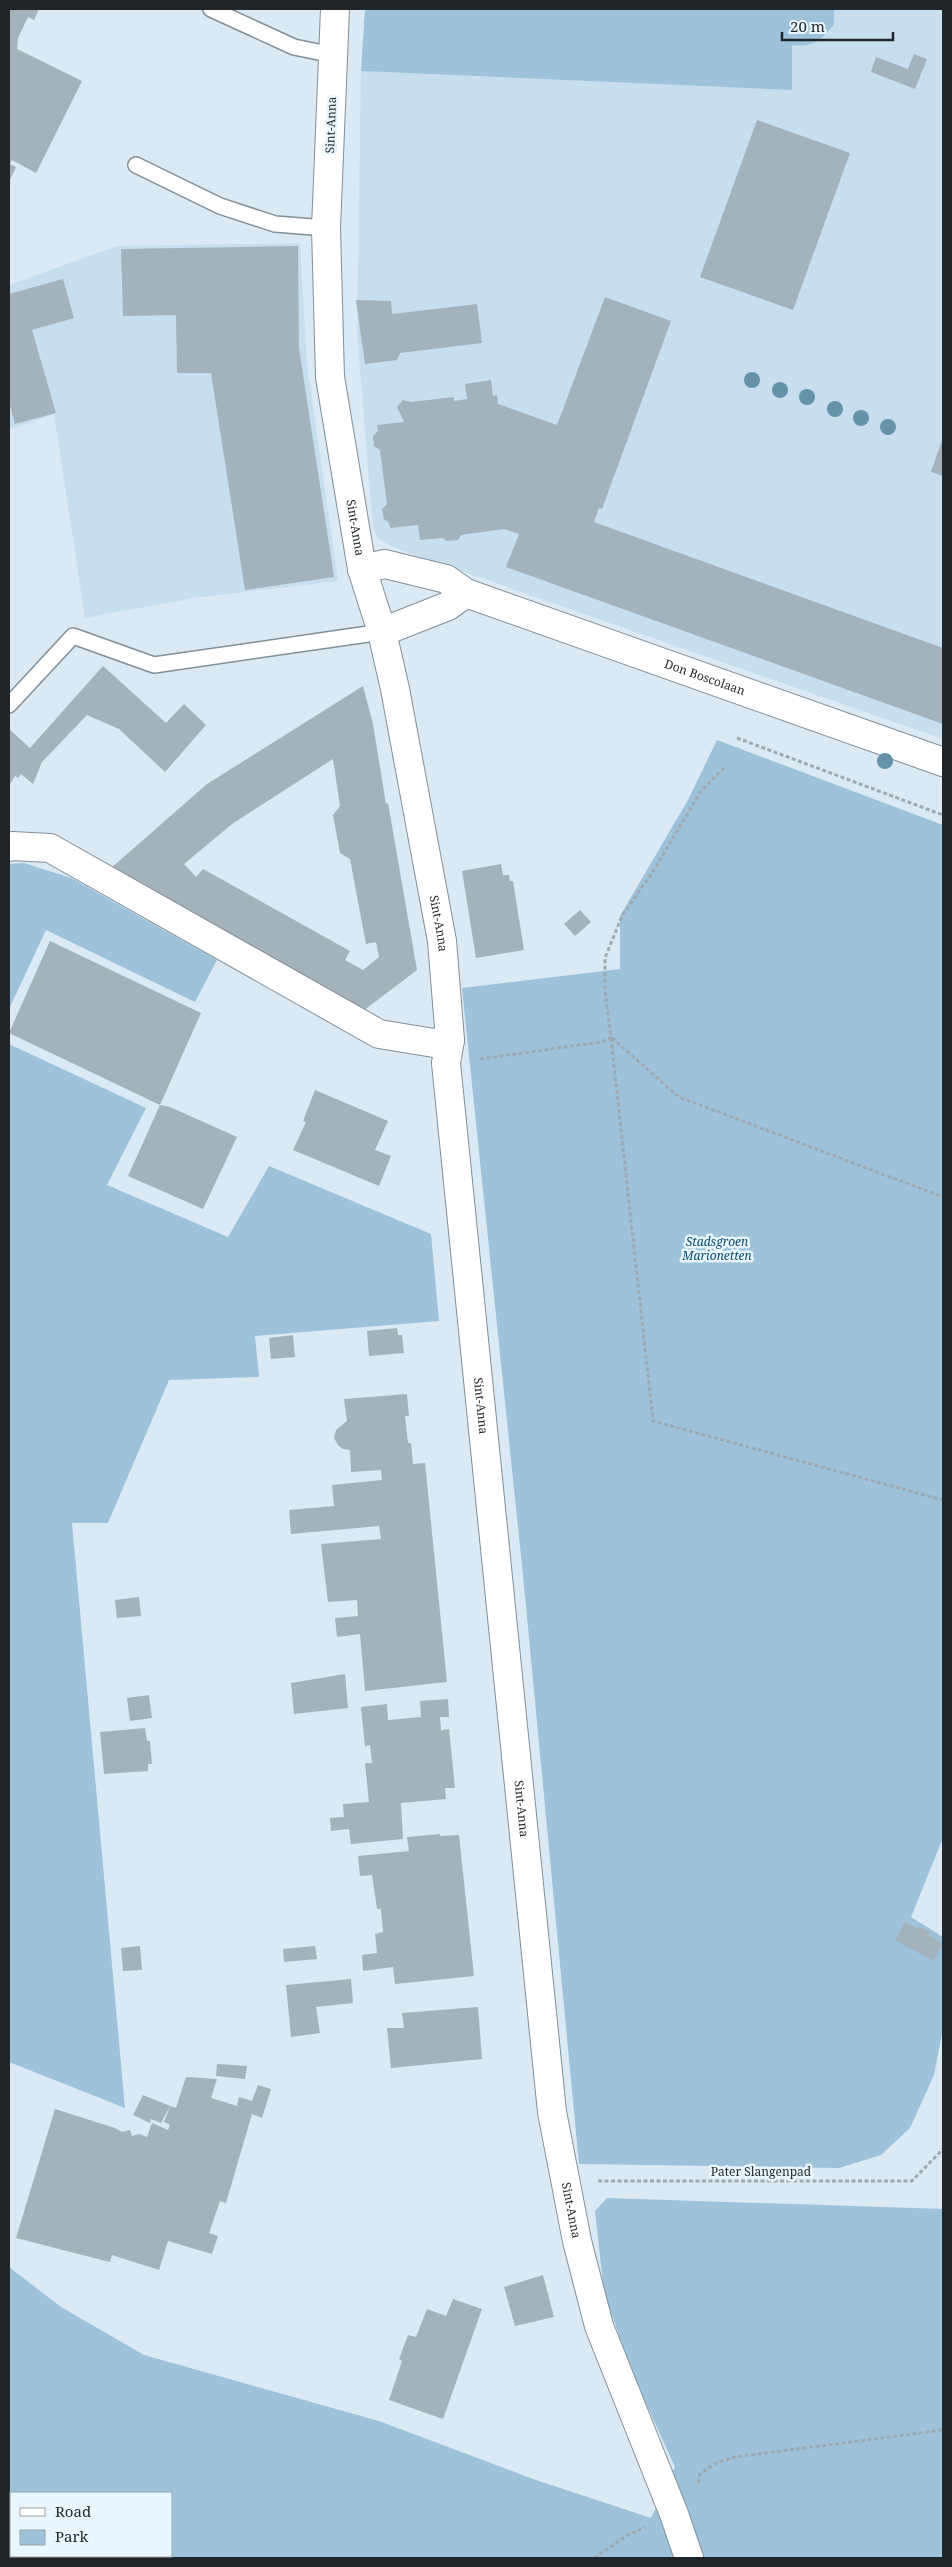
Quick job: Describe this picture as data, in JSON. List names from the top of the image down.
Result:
{
  "streets": {
    "street": ["Sint-Anna", "Don Boscolaan"],
    "path": ["Pater Slangenpad"]
  },
  "crossings": [
    ["Sint-Anna", "Don Boscolaan"],
    ["Sint-Anna", "Pater Slangenpad"]
  ],
  "parks": ["Stadsgroen Marionetten"],
  "legend": ["Road", "Park"],
  "scale_bar": "20 m"
}
